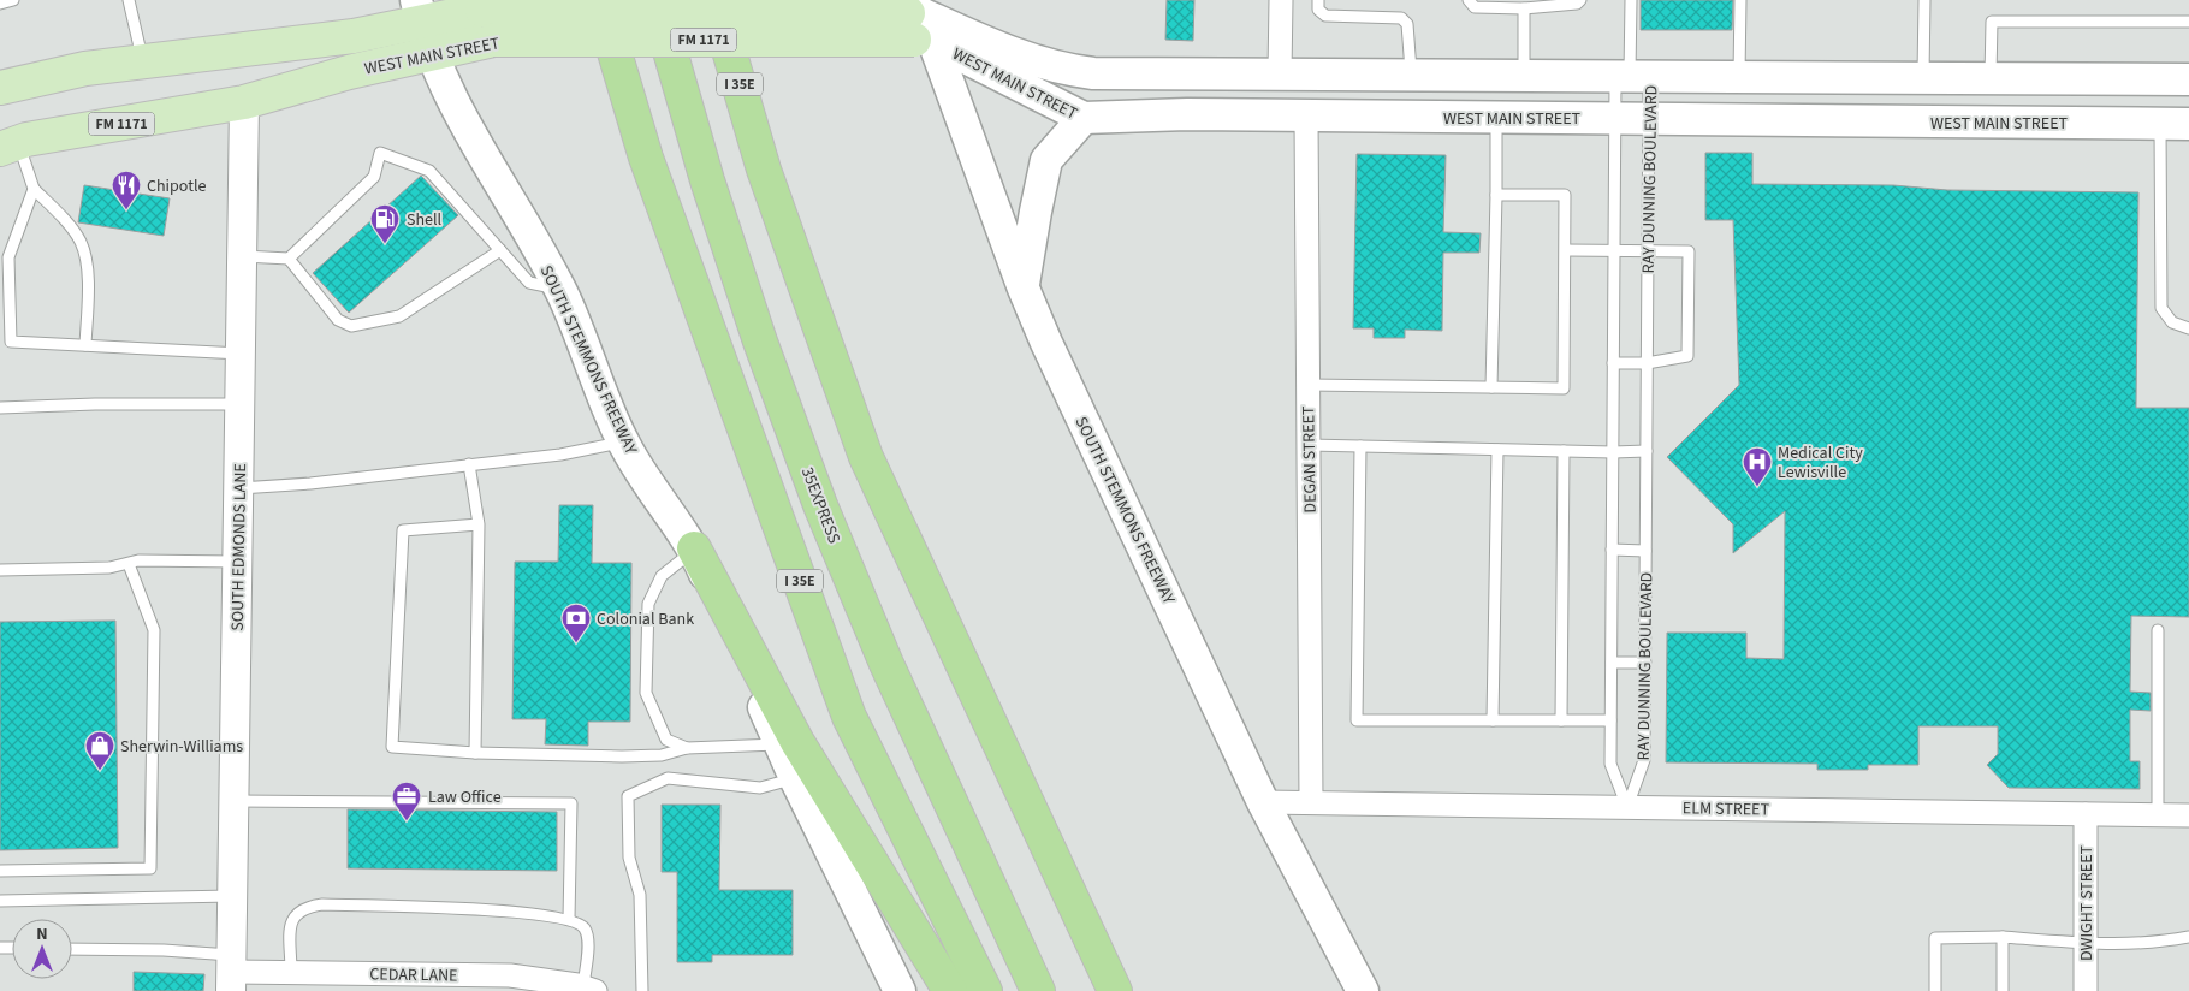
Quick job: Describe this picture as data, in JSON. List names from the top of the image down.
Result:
{
  "streets": {
    "highway": ["I 35E", "35EXPRESS"],
    "main road": ["FM 1171", "WEST MAIN STREET", "SOUTH STEMMONS FREEWAY"],
    "street": [
      "DEGAN STREET",
      "SOUTH EDMONDS LANE",
      "ELM STREET",
      "DWIGHT STREET",
      "CEDAR LANE"
    ],
    "lane": ["RAY DUNNING BOULEVARD"]
  },
  "crossings": [
    ["WEST MAIN STREET", "RAY DUNNING BOULEVARD"],
    ["WEST MAIN STREET", "SOUTH STEMMONS FREEWAY"],
    ["WEST MAIN STREET", "DEGAN STREET"],
    ["WEST MAIN STREET", "SOUTH EDMONDS LANE"],
    ["RAY DUNNING BOULEVARD", "ELM STREET"],
    ["SOUTH STEMMONS FREEWAY", "ELM STREET"],
    ["DEGAN STREET", "ELM STREET"],
    ["SOUTH EDMONDS LANE", "CEDAR LANE"],
    ["ELM STREET", "DWIGHT STREET"]
  ],
  "places": {
    "restaurant": ["Chipotle"],
    "fuel station": ["Shell"],
    "hospital": ["Medical City Lewisville"],
    "bank": ["Colonial Bank"],
    "shop": ["Sherwin-Williams"],
    "office": ["Law Office"]
  },
  "north": "top"
}
